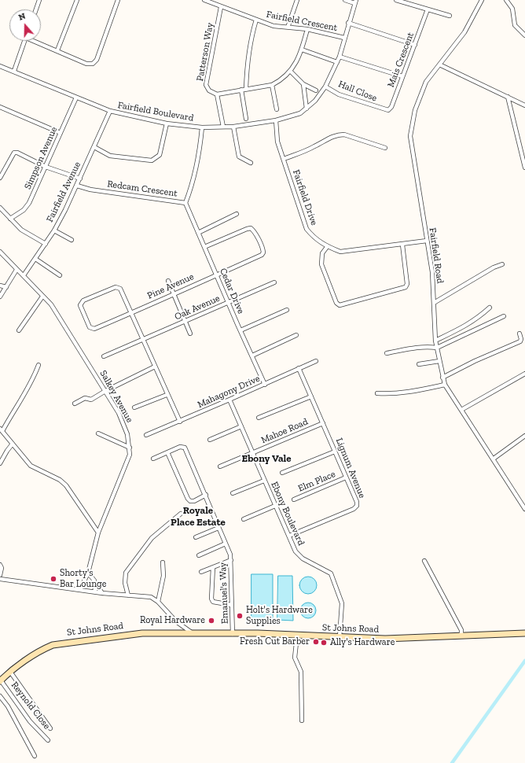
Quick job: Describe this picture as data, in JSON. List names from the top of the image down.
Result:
{
  "streets": {
    "main road": ["St Johns Road"],
    "street": [
      "Fairfield Crescent",
      "Patterson Way",
      "Mais Crescent",
      "Hall Close",
      "Fairfield Boulevard",
      "Simpson Avenue",
      "Redcam Crescent",
      "Fairfield Avenue",
      "Fairfield Drive",
      "Fairfield Road",
      "Pine Avenue",
      "Cedar Drive",
      "Oak Avenue",
      "Mahagony Drive",
      "Salkey Avenue",
      "Mahoe Road",
      "Lignum Avenue",
      "Elm Place",
      "Ebony Boulevard",
      "Emanuel's Way",
      "Reynold Close"
    ]
  },
  "crossings": [
    ["Fairfield Crescent", "Patterson Way"],
    ["Fairfield Crescent", "Fairfield Boulevard"],
    ["Mais Crescent", "Hall Close"],
    ["Hall Close", "Fairfield Boulevard"],
    ["Fairfield Boulevard", "Simpson Avenue"],
    ["Fairfield Boulevard", "Redcam Crescent"],
    ["Fairfield Boulevard", "Fairfield Avenue"],
    ["Fairfield Boulevard", "Fairfield Drive"],
    ["Redcam Crescent", "Fairfield Avenue"],
    ["Redcam Crescent", "Cedar Drive"],
    ["Fairfield Avenue", "Salkey Avenue"],
    ["Fairfield Drive", "Fairfield Road"],
    ["Pine Avenue", "Cedar Drive"],
    ["Cedar Drive", "Oak Avenue"],
    ["Cedar Drive", "Mahagony Drive"],
    ["Mahagony Drive", "Lignum Avenue"],
    ["Mahagony Drive", "Ebony Boulevard"],
    ["Mahoe Road", "Lignum Avenue"],
    ["Mahoe Road", "Ebony Boulevard"],
    ["Lignum Avenue", "Elm Place"],
    ["Lignum Avenue", "Ebony Boulevard"],
    ["Ebony Boulevard", "St Johns Road"],
    ["Emanuel's Way", "St Johns Road"],
    ["St Johns Road", "Reynold Close"]
  ],
  "districts": ["Ebony Vale", "Royale Place Estate"],
  "places": [
    "Shorty's Bar Lounge",
    "Holt's Hardware Supplies",
    "Royal Hardware",
    "Fresh Cut Barber",
    "Ally's Hardware"
  ],
  "north": "top"
}
